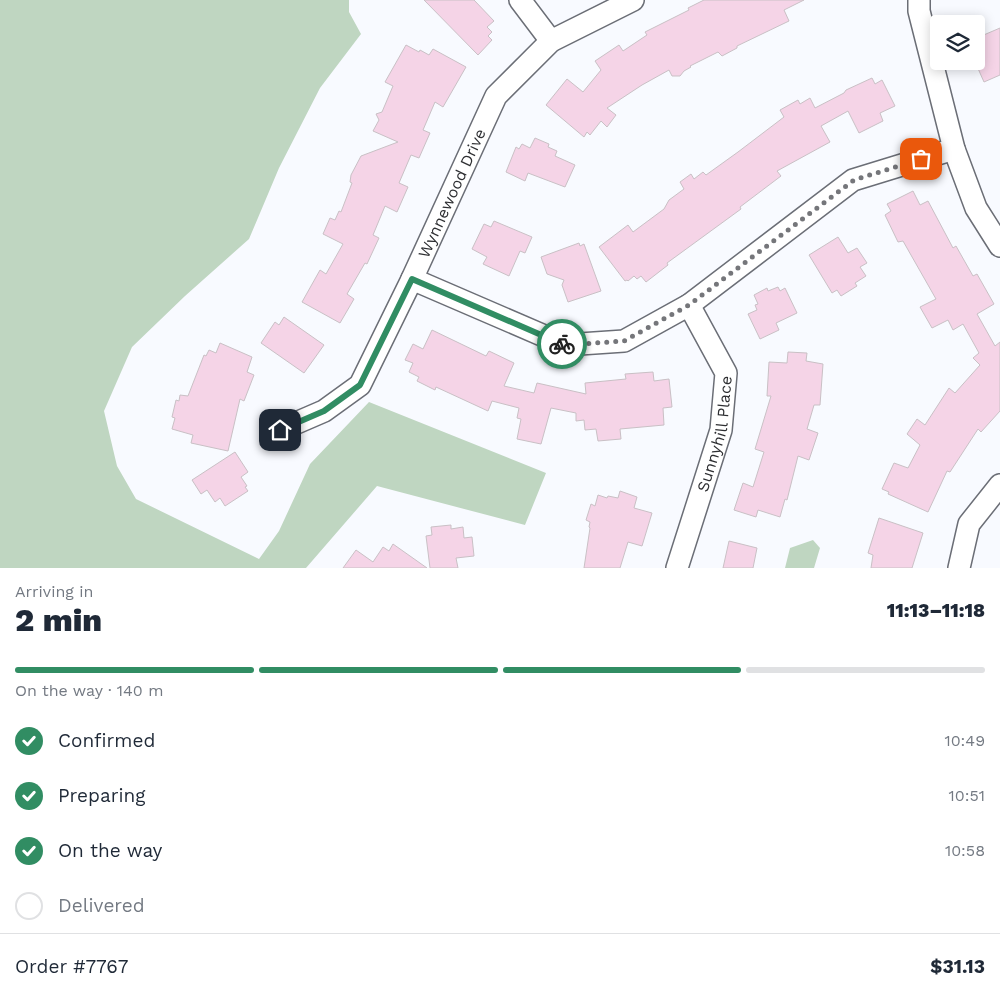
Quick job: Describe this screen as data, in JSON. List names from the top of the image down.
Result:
{
  "streets": {
    "street": ["Wynnewood Drive", "Sunnyhill Place"]
  },
  "page": {
    "heading": ["2 min", "Arriving in", "11:13–11:18"],
    "panel": ["Order #7767", "$31.13"],
    "bar": "On the way · 140 m",
    "list": [
      ["Confirmed", "10:49"],
      ["Preparing", "10:51"],
      ["On the way", "10:58"],
      "Delivered"
    ]
  }
}
